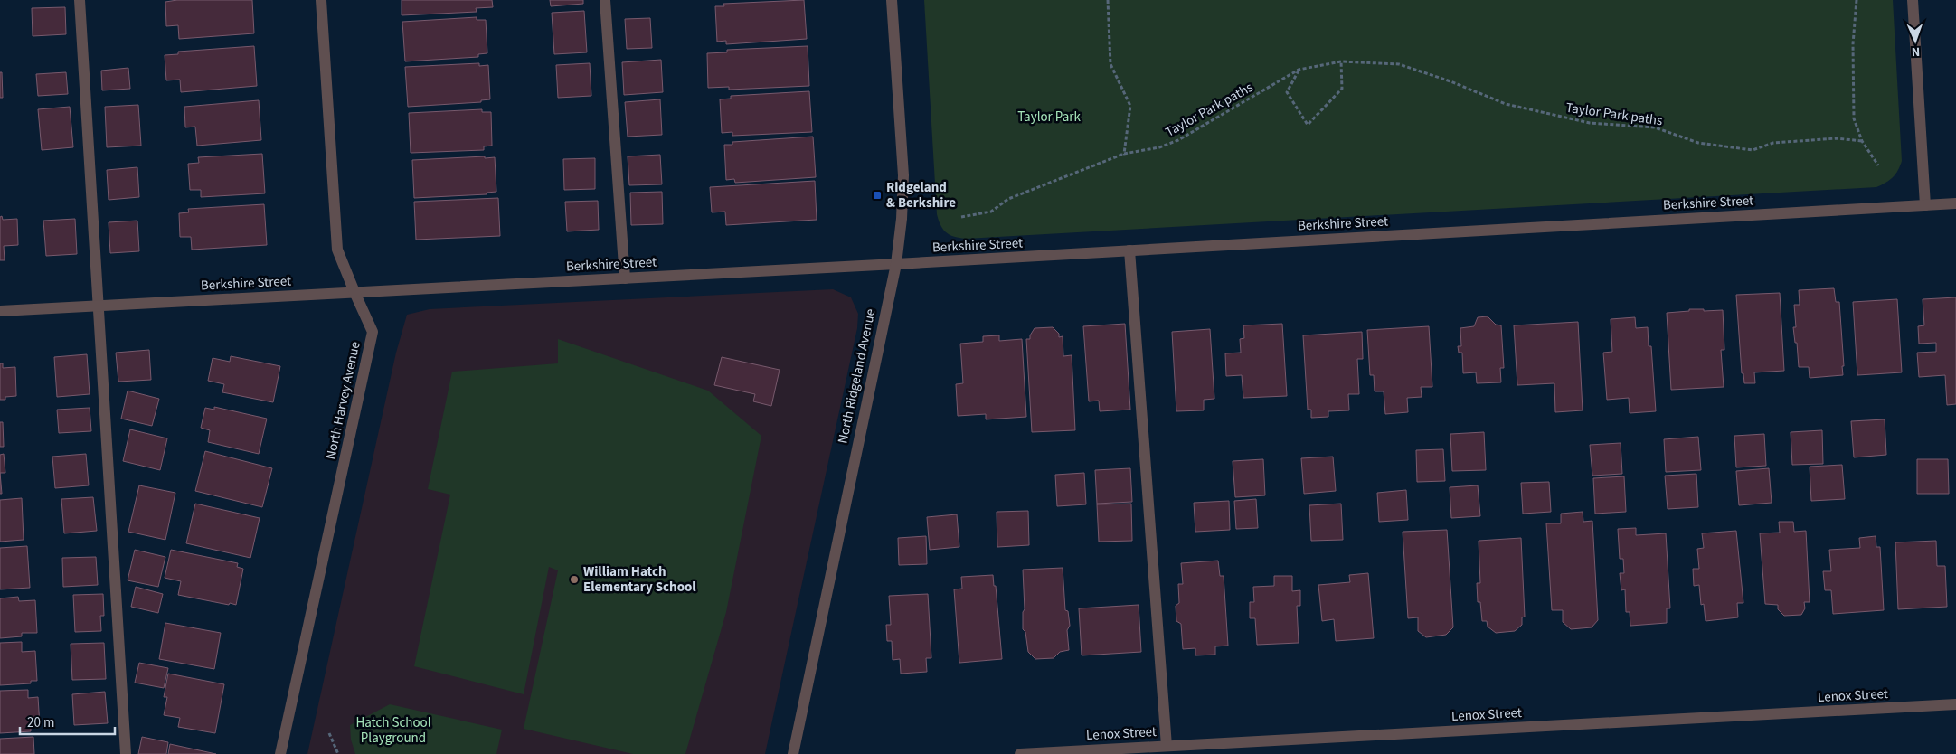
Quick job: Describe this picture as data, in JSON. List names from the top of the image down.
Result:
{
  "streets": {
    "street": [
      "Berkshire Street",
      "North Ridgeland Avenue",
      "North Harvey Avenue",
      "Lenox Street"
    ],
    "path": ["Taylor Park paths"]
  },
  "crossings": [
    ["Berkshire Street", "North Ridgeland Avenue"],
    ["Berkshire Street", "North Harvey Avenue"]
  ],
  "parks": ["Taylor Park", "Hatch School Playground"],
  "places": {
    "transit": ["Ridgeland & Berkshire"],
    "other": ["William Hatch Elementary School"]
  },
  "scale_bar": "20 m",
  "north": "bottom"
}
